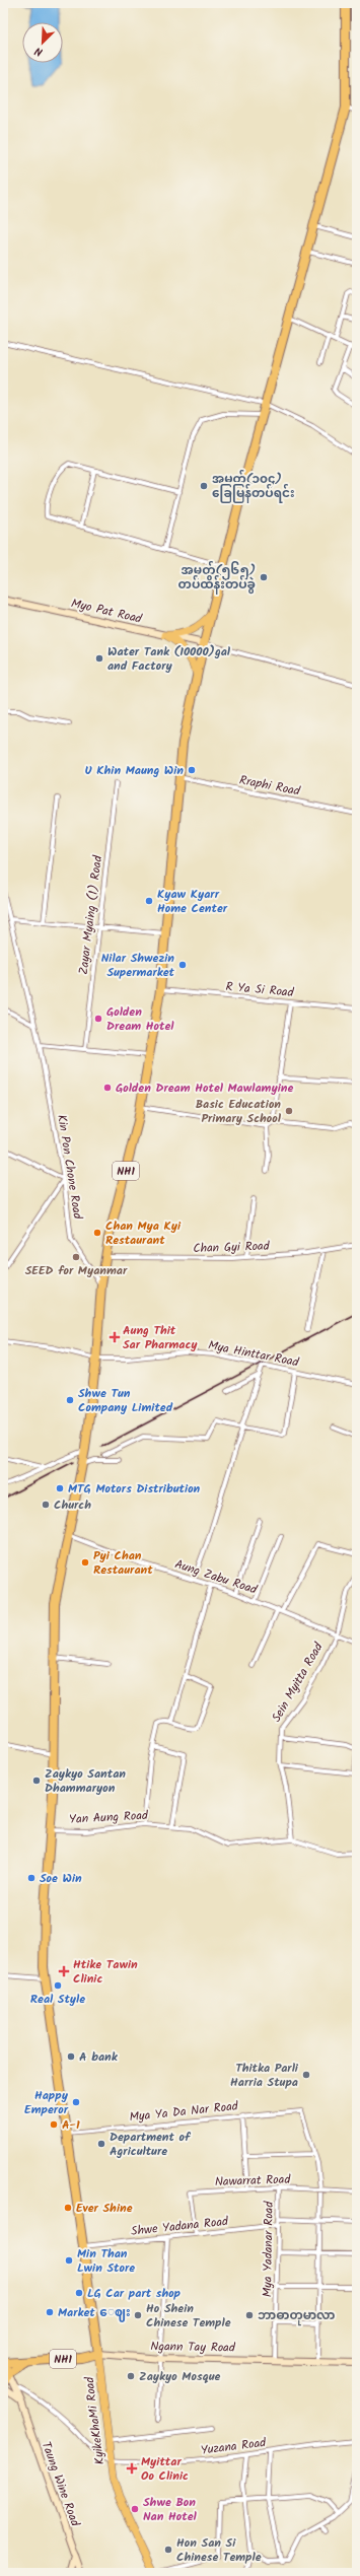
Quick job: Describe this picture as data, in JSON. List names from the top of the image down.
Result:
{
  "streets": {
    "highway": ["NH1", "Ngann Tay Road"],
    "main road": ["Myo Pat Road", "KyikeKhaMi Road", "Taung Wine Road"],
    "street": [
      "Rraphi Road",
      "Zayar Myaing (1) Road",
      "R Ya Si Road",
      "Kin Pon Chone Road",
      "Chan Gyi Road",
      "Mya Hinttar Road",
      "Aung Zabu Road",
      "Sein Myitta Road",
      "Yan Aung Road",
      "Mya Ya Da Nar Road",
      "Nawarrat Road",
      "Shwe Yadana Road",
      "Mya Yadanar Road",
      "Yuzana Road"
    ]
  },
  "crossings": [
    ["Myo Pat Road", "NH1"],
    ["Rraphi Road", "NH1"],
    ["R Ya Si Road", "NH1"],
    ["Kin Pon Chone Road", "NH1"],
    ["NH1", "Chan Gyi Road"],
    ["NH1", "Mya Hinttar Road"],
    ["NH1", "Aung Zabu Road"],
    ["NH1", "Yan Aung Road"],
    ["NH1", "Mya Ya Da Nar Road"],
    ["NH1", "Shwe Yadana Road"],
    ["NH1", "Ngann Tay Road"],
    ["NH1", "KyikeKhaMi Road"],
    ["NH1", "Taung Wine Road"],
    ["Aung Zabu Road", "Sein Myitta Road"],
    ["Sein Myitta Road", "Yan Aung Road"],
    ["Nawarrat Road", "Shwe Yadana Road"],
    ["Nawarrat Road", "Mya Yadanar Road"],
    ["Shwe Yadana Road", "Mya Yadanar Road"],
    ["Mya Yadanar Road", "Ngann Tay Road"],
    ["Ngann Tay Road", "KyikeKhaMi Road"],
    ["KyikeKhaMi Road", "Yuzana Road"]
  ],
  "places": {
    "other": [
      "အမှတ်(၁၀၄) ခြေမြန်တပ်ရင်း",
      "အမှတ်(၅၆၅) တပ်ထိန်းတပ်ခွဲ",
      "Water Tank (10000)gal and Factory",
      "U Khin Maung Win",
      "Kyaw Kyarr Home Center",
      "Nilar Shwezin Supermarket",
      "Golden Dream Hotel",
      "Golden Dream Hotel Mawlamyine",
      "Basic Education Primary School",
      "Chan Mya Kyi Restaurant",
      "SEED for Myanmar",
      "Shwe Tun Company Limited",
      "MTG Motors Distribution",
      "Church",
      "Pyi Chan Restaurant",
      "Zaykyo Santan Dhammaryon",
      "Soe Win",
      "Real Style",
      "A bank",
      "Thitka Parli Harria Stupa",
      "Happy Emperor",
      "A-1",
      "Department of Agriculture",
      "Ever Shine",
      "Min Than Lwin Store",
      "LG Car part shop",
      "Market ေဈး",
      "Ho Shein Chinese Temple",
      "ဘာဓာတုမာလာ",
      "Zaykyo Mosque",
      "Shwe Bon Nan Hotel",
      "Hon San Si Chinese Temple"
    ],
    "health": ["Aung Thit Sar Pharmacy", "Htike Tawin Clinic", "Myittar Oo Clinic"]
  },
  "north": "bottom left"
}
